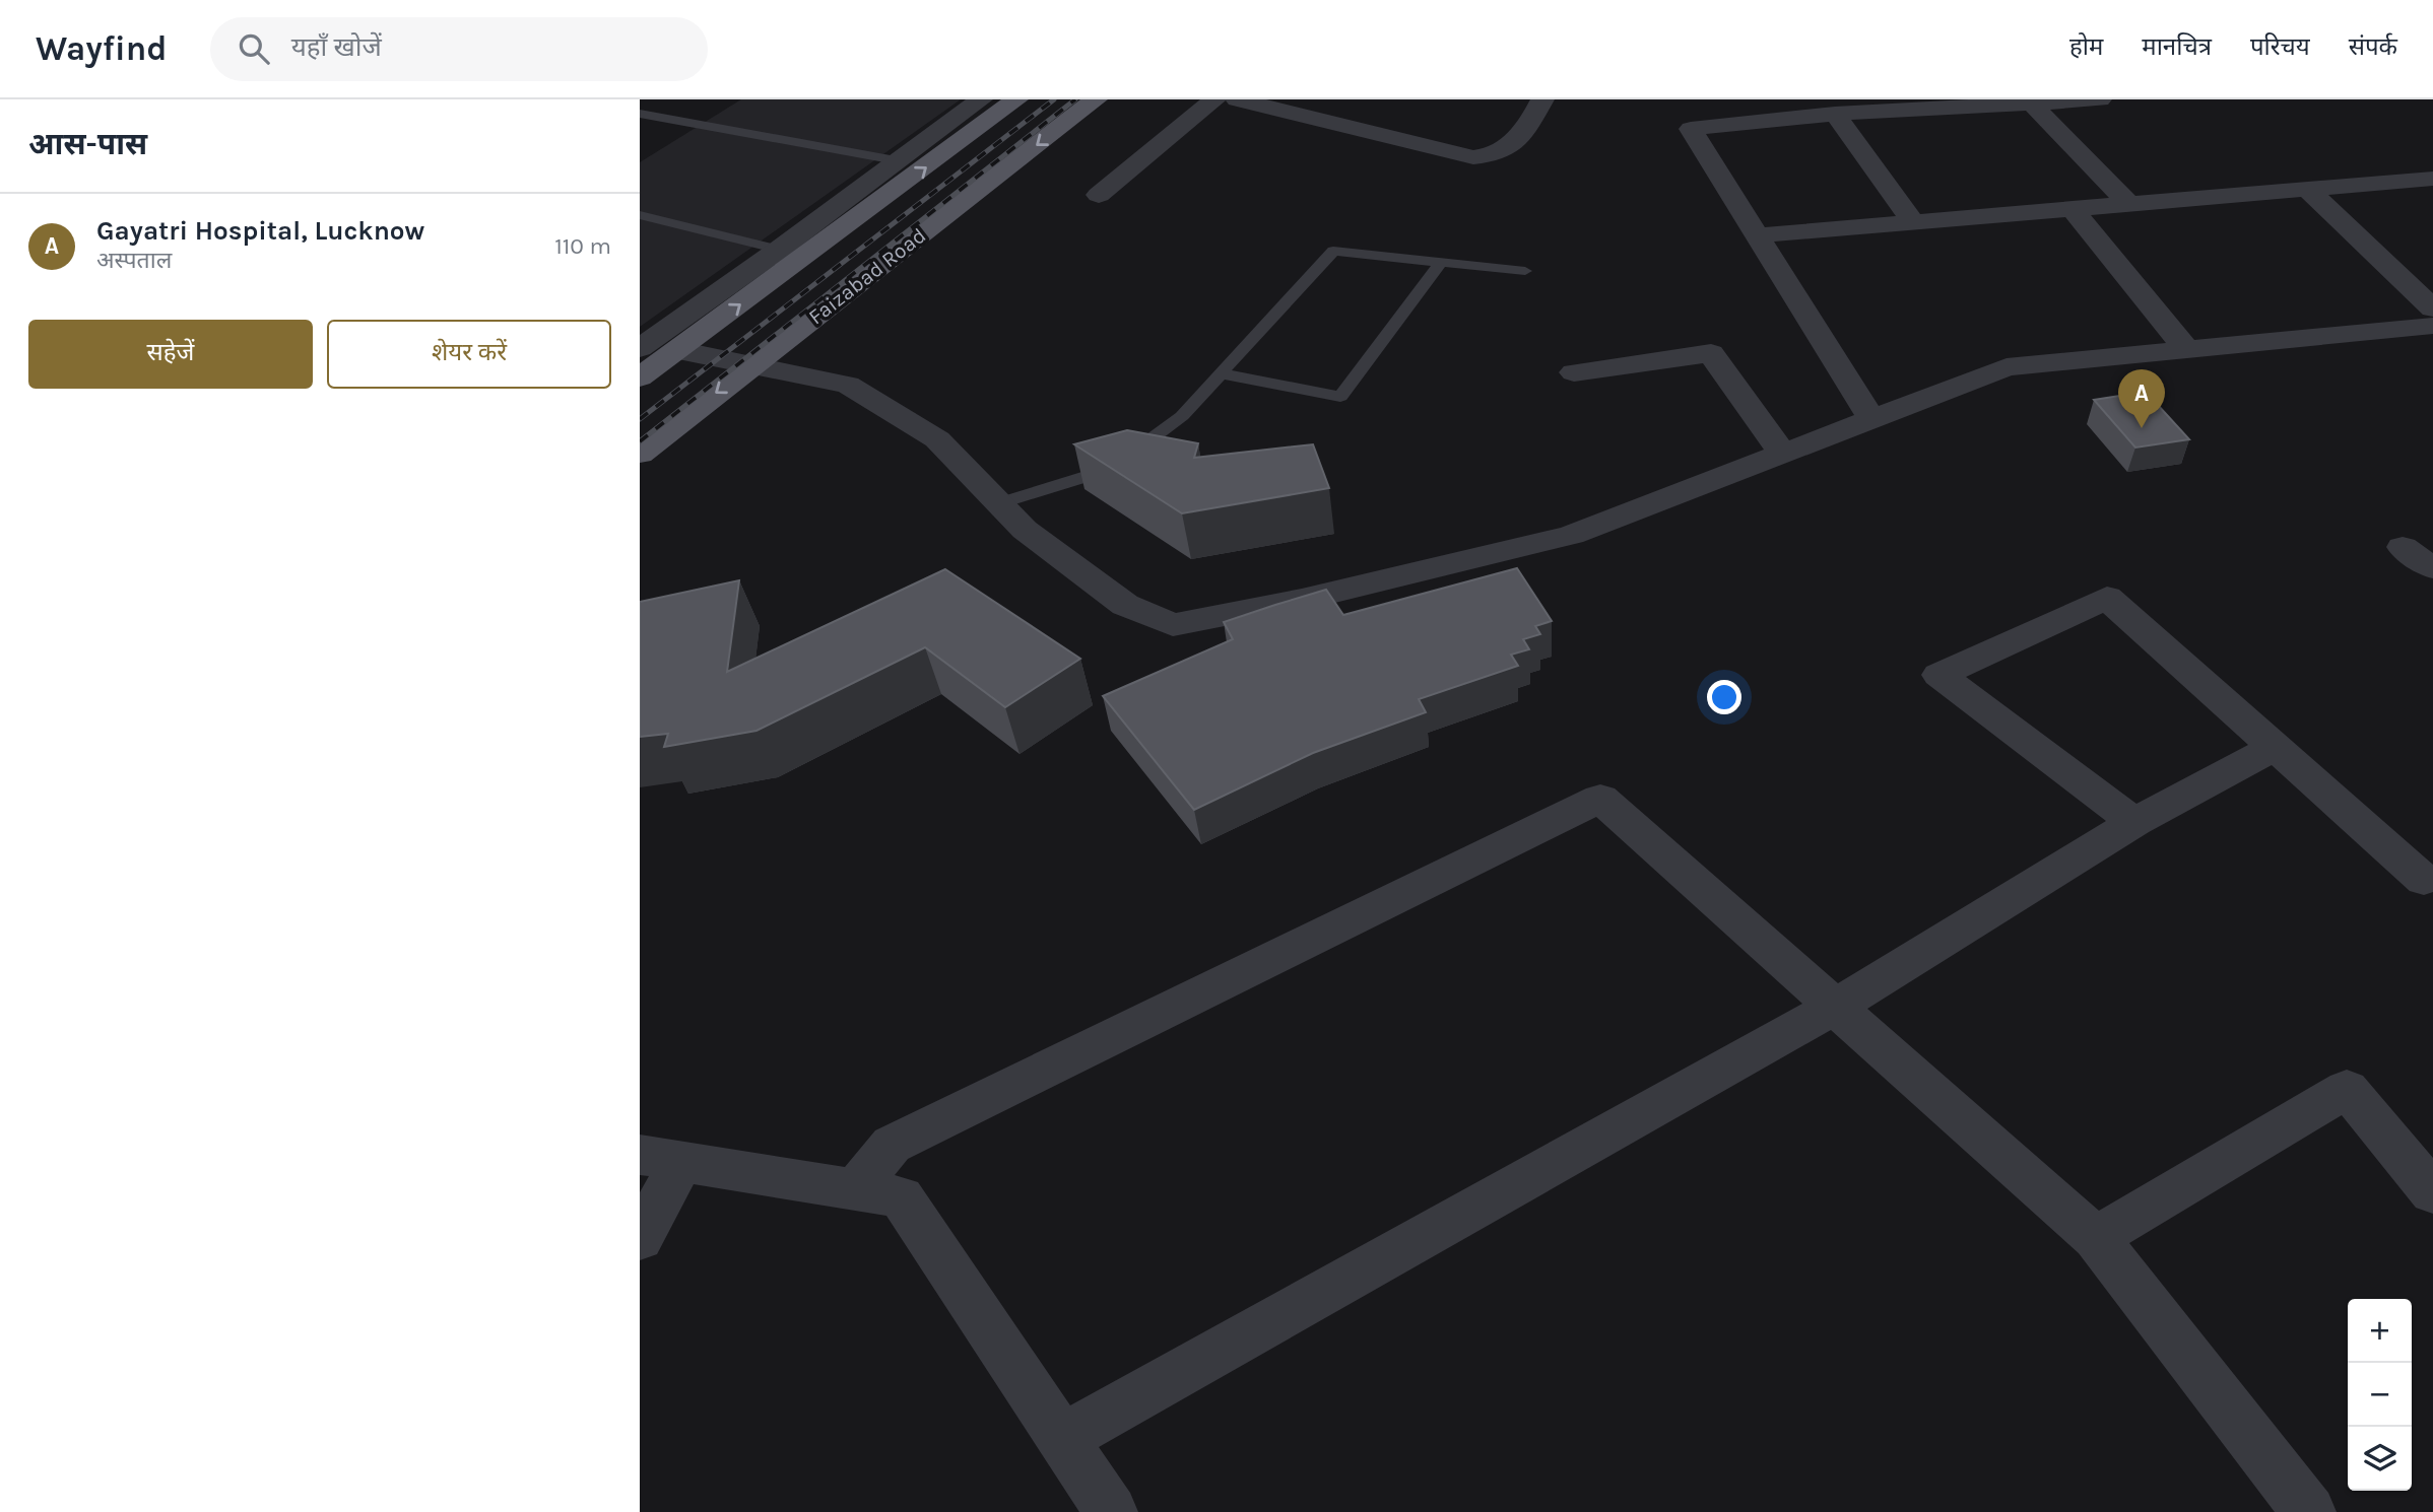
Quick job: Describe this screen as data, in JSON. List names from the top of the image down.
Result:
{
  "streets": {
    "main road": ["Faizabad Road"]
  },
  "page": {
    "header": "Wayfind",
    "search": "यहाँ खोजें",
    "nav": [
      "होम",
      "मानचित्र",
      "परिचय",
      "संपर्क"
    ],
    "heading": "आस-पास",
    "list": [
      {
        "mark": "A",
        "name": "Gayatri Hospital, Lucknow",
        "note": "अस्पताल",
        "value": "110 m"
      }
    ],
    "buttons": ["सहेजें", "शेयर करें"],
    "pins": "A",
    "map_buttons": ["+", "−"]
  }
}
